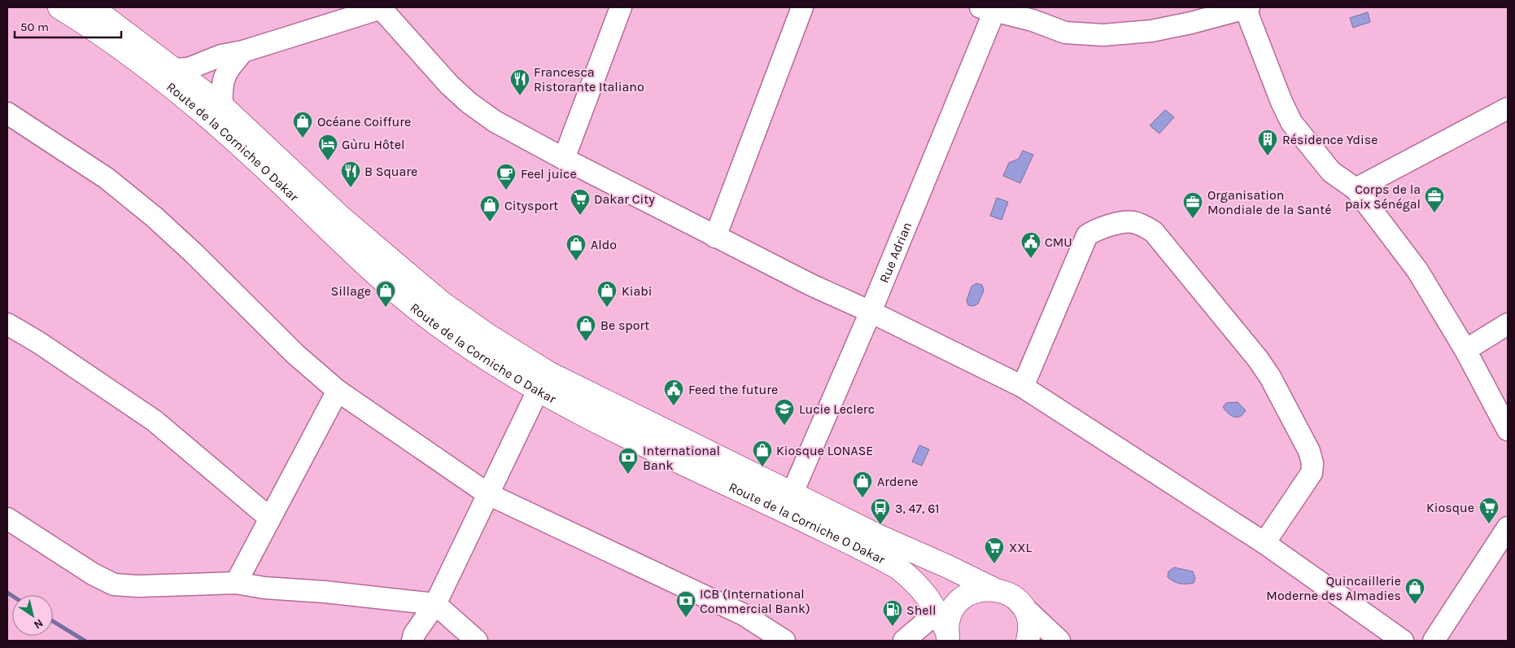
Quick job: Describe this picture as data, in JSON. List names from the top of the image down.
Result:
{
  "streets": {
    "highway": ["Route de la Corniche O Dakar"],
    "street": ["Rue Adrian"]
  },
  "crossings": [
    ["Route de la Corniche O Dakar", "Rue Adrian"]
  ],
  "places": {
    "restaurant": ["Francesca Ristorante Italiano", "B Square"],
    "shop": [
      "Océane Coiffure",
      "Citysport",
      "Aldo",
      "Sillage",
      "Kiabi",
      "Be sport",
      "Kiosque LONASE",
      "Ardene",
      "Quincaillerie Moderne des Almadies"
    ],
    "building": ["Résidence Ydise"],
    "hotel": ["Gùru Hôtel"],
    "cafe": ["Feel juice"],
    "office": ["Corps de la paix Sénégal", "Organisation Mondiale de la Santé"],
    "supermarket": ["Dakar City", "Kiosque", "XXL"],
    "public building": ["CMU", "Feed the future"],
    "school or university": ["Lucie Leclerc"],
    "bank": ["International Bank", "ICB (International Commercial Bank)"],
    "bus stop": ["3, 47, 61"],
    "fuel station": ["Shell"]
  },
  "scale_bar": "50 m",
  "north": "bottom right"
}
